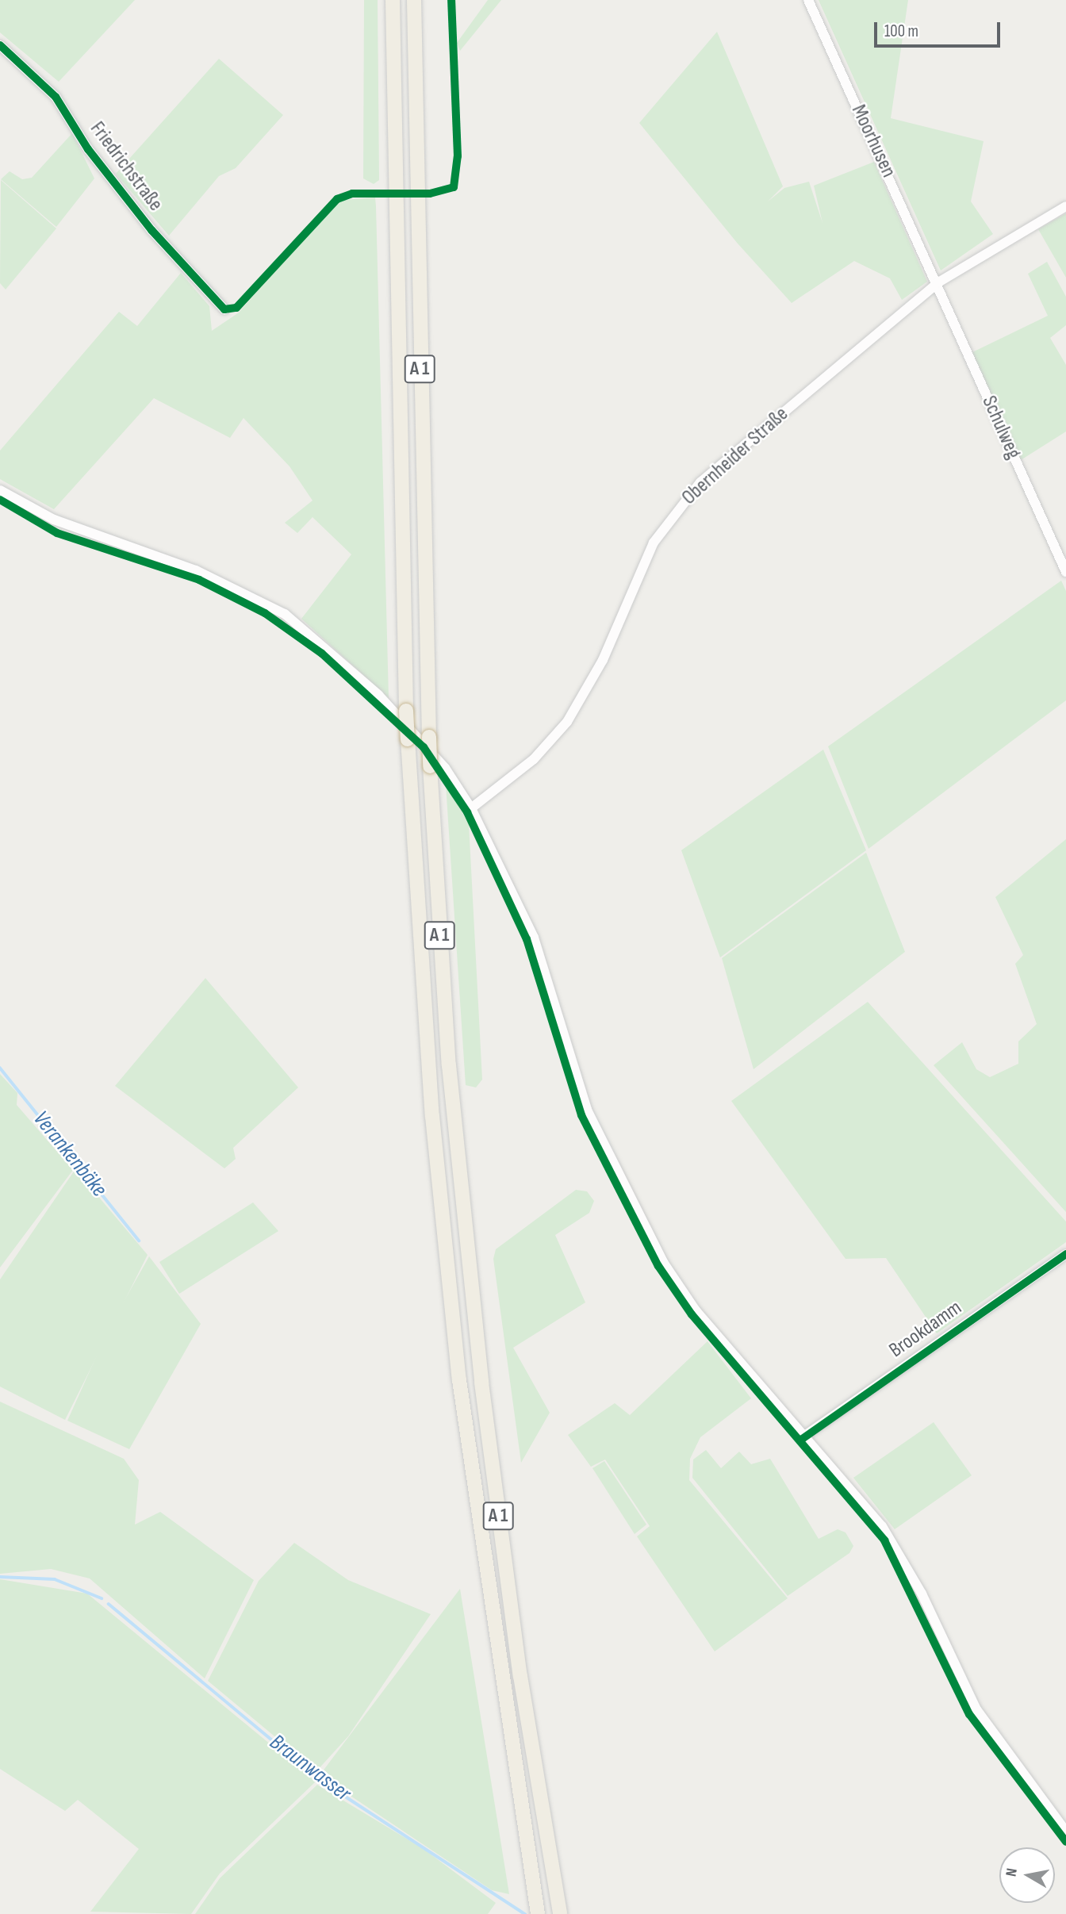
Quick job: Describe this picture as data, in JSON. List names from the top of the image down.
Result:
{
  "streets": {
    "highway": ["A 1"],
    "street": [
      "Moorhusen",
      "Friedrichstraße",
      "Schulweg",
      "Obernheider Straße",
      "Brookdamm"
    ]
  },
  "crossings": [
    ["Moorhusen", "Schulweg"],
    ["Moorhusen", "Obernheider Straße"],
    ["Schulweg", "Obernheider Straße"]
  ],
  "water": ["Verankenbäke", "Braunwasser"],
  "scale_bar": "100 m",
  "north": "left"
}
